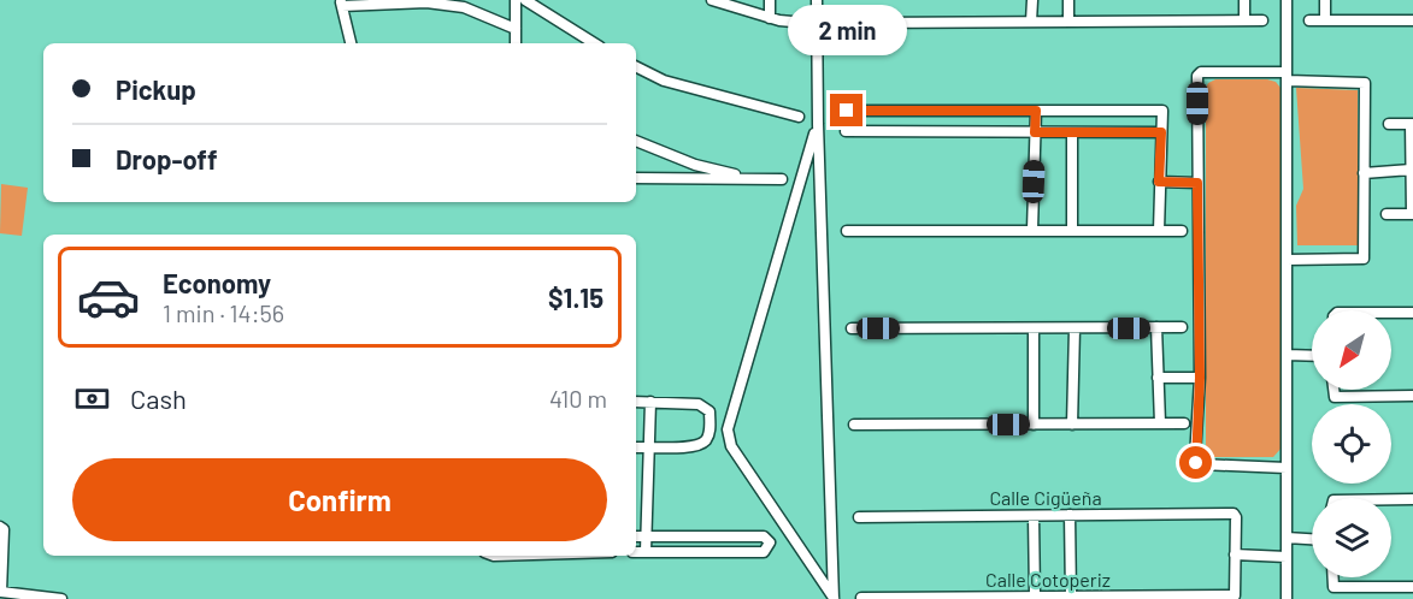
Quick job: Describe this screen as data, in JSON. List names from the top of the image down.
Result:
{
  "streets": {
    "street": ["Calle Cigüeña", "Calle Cotoperiz"]
  },
  "crossings": [
    ["Calle Cigüeña", "Calle Cotoperiz"]
  ],
  "north": "bottom left",
  "page": {
    "bubble": "2 min",
    "banner": ["Pickup", "Drop-off"],
    "list": [
      {
        "name": "Economy",
        "note": "1 min · 14:56",
        "value": "$1.15"
      }
    ],
    "pay": ["Cash", "410 m"],
    "buttons": "Confirm"
  }
}
